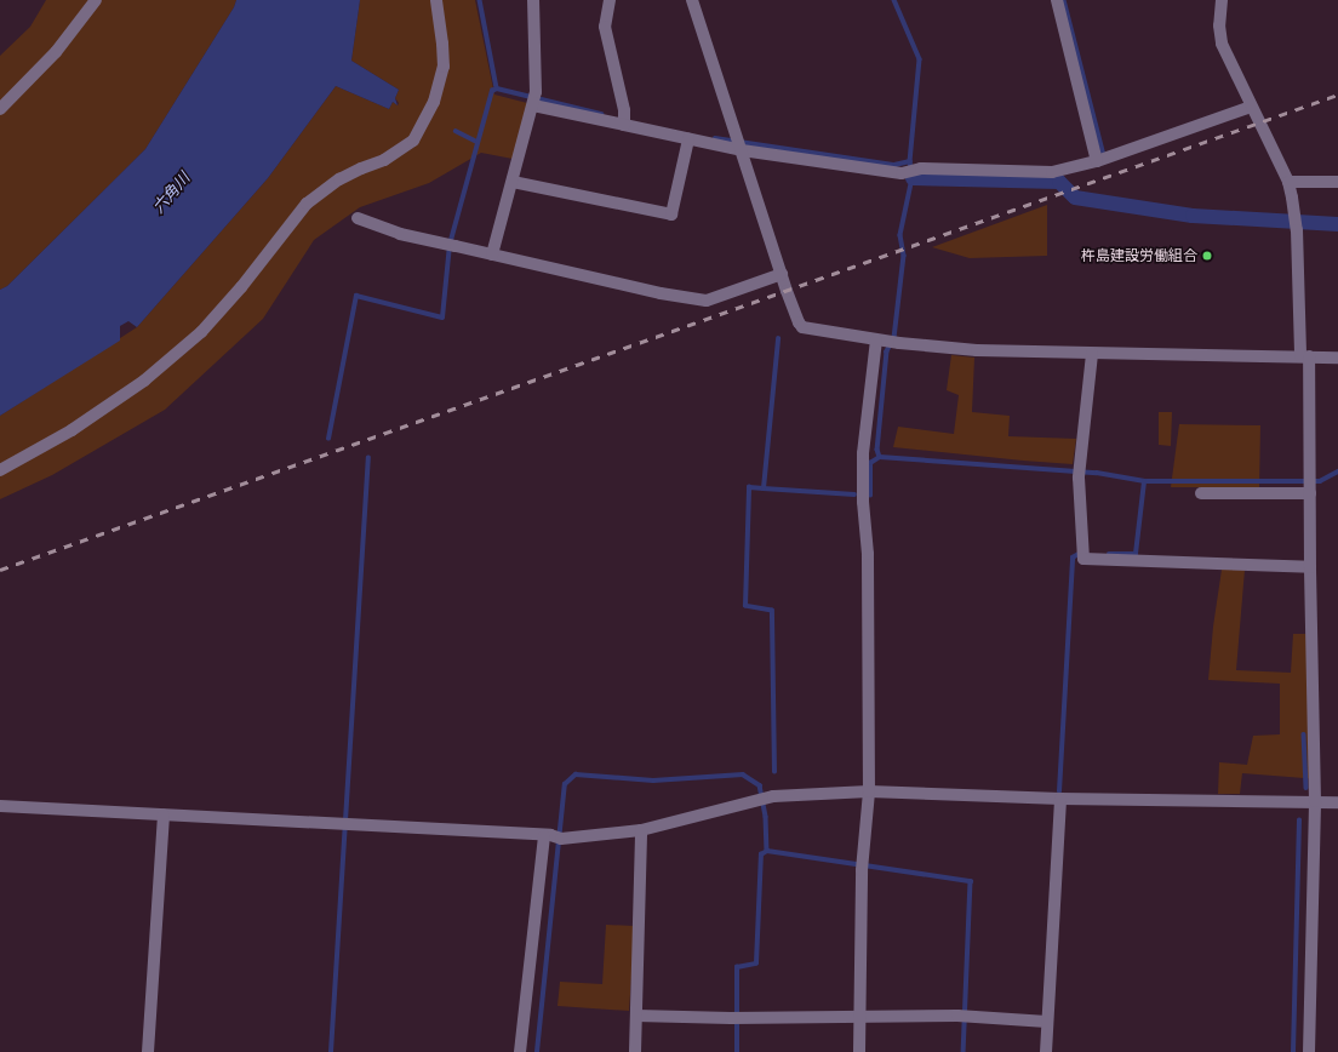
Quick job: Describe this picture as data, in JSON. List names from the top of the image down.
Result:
{
  "water": ["六角川"],
  "places": ["杵島建設労働組合"]
}
